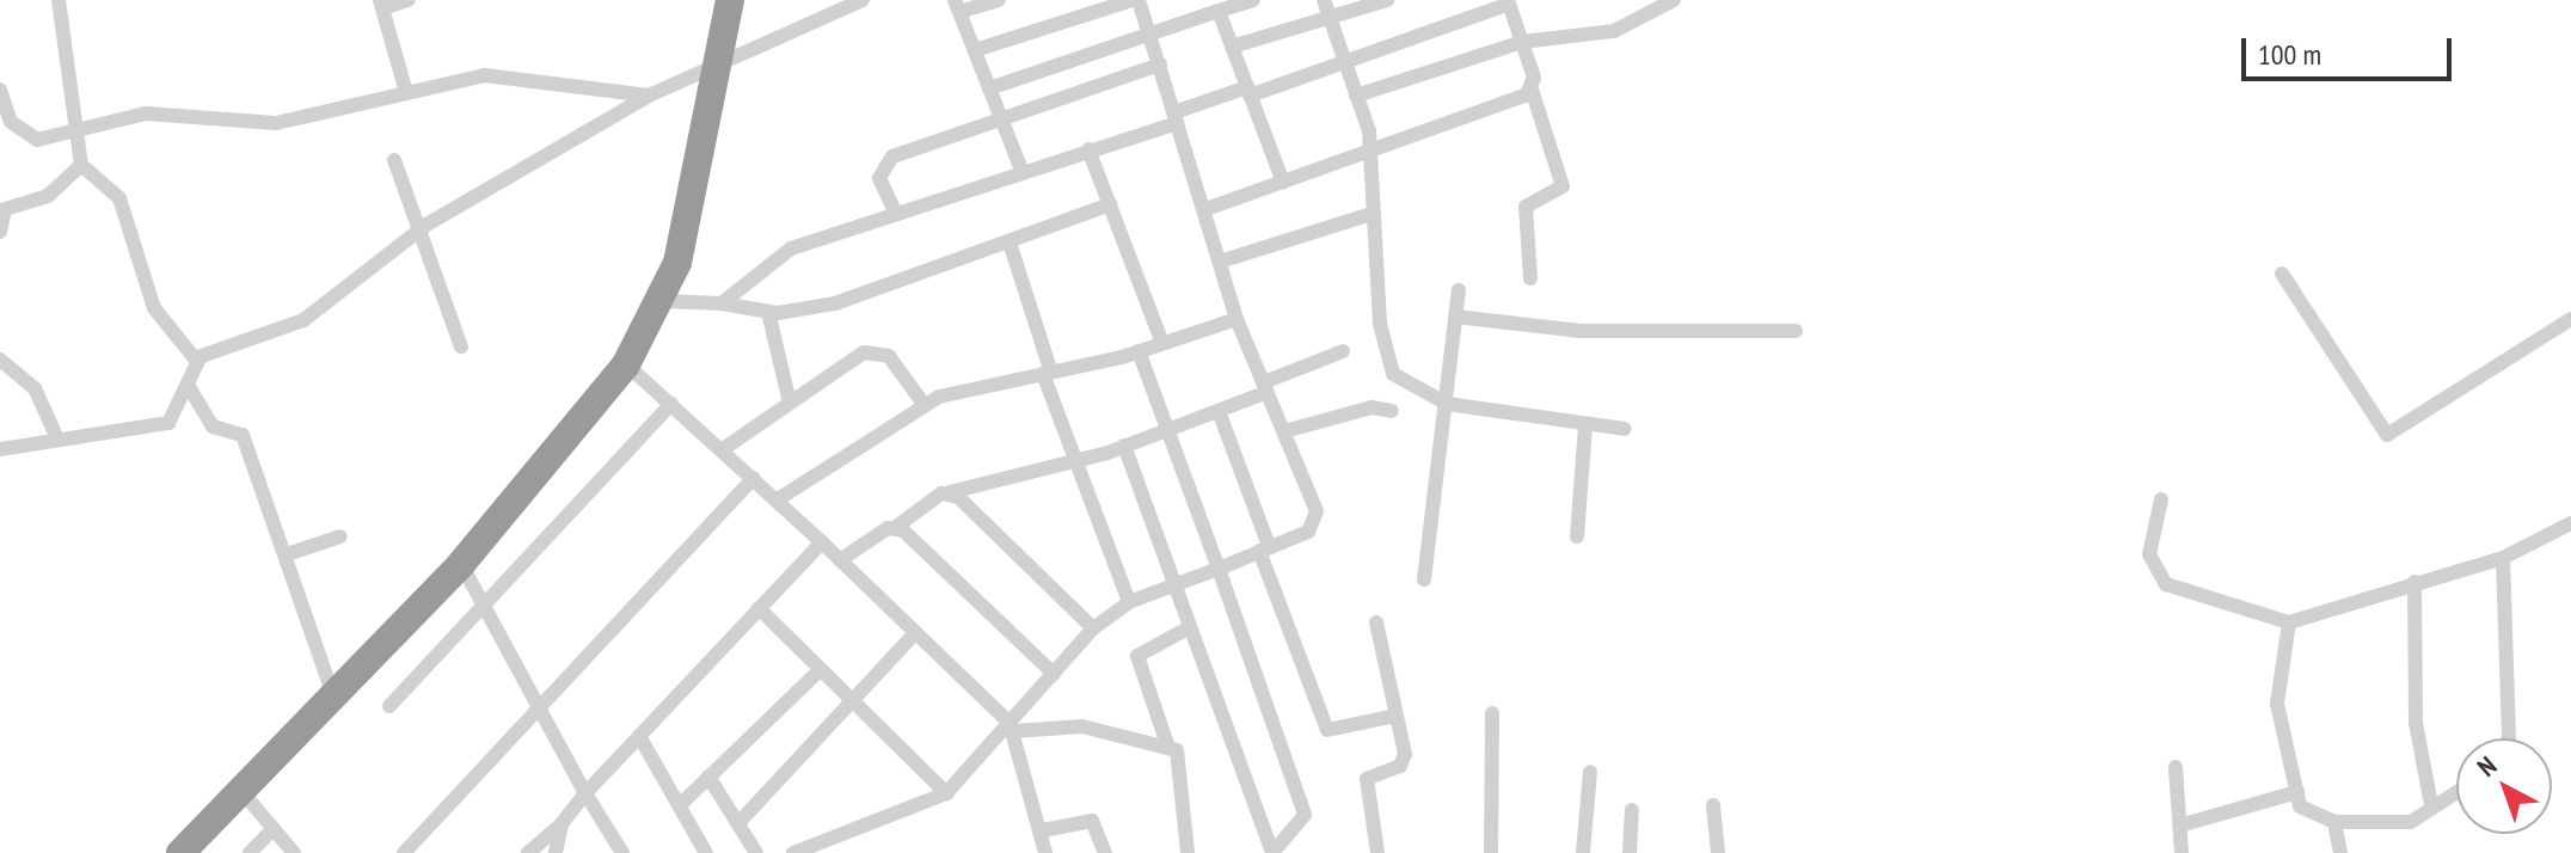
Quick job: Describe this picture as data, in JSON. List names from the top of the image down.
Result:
{
  "scale_bar": "100 m",
  "north": "top left"
}
